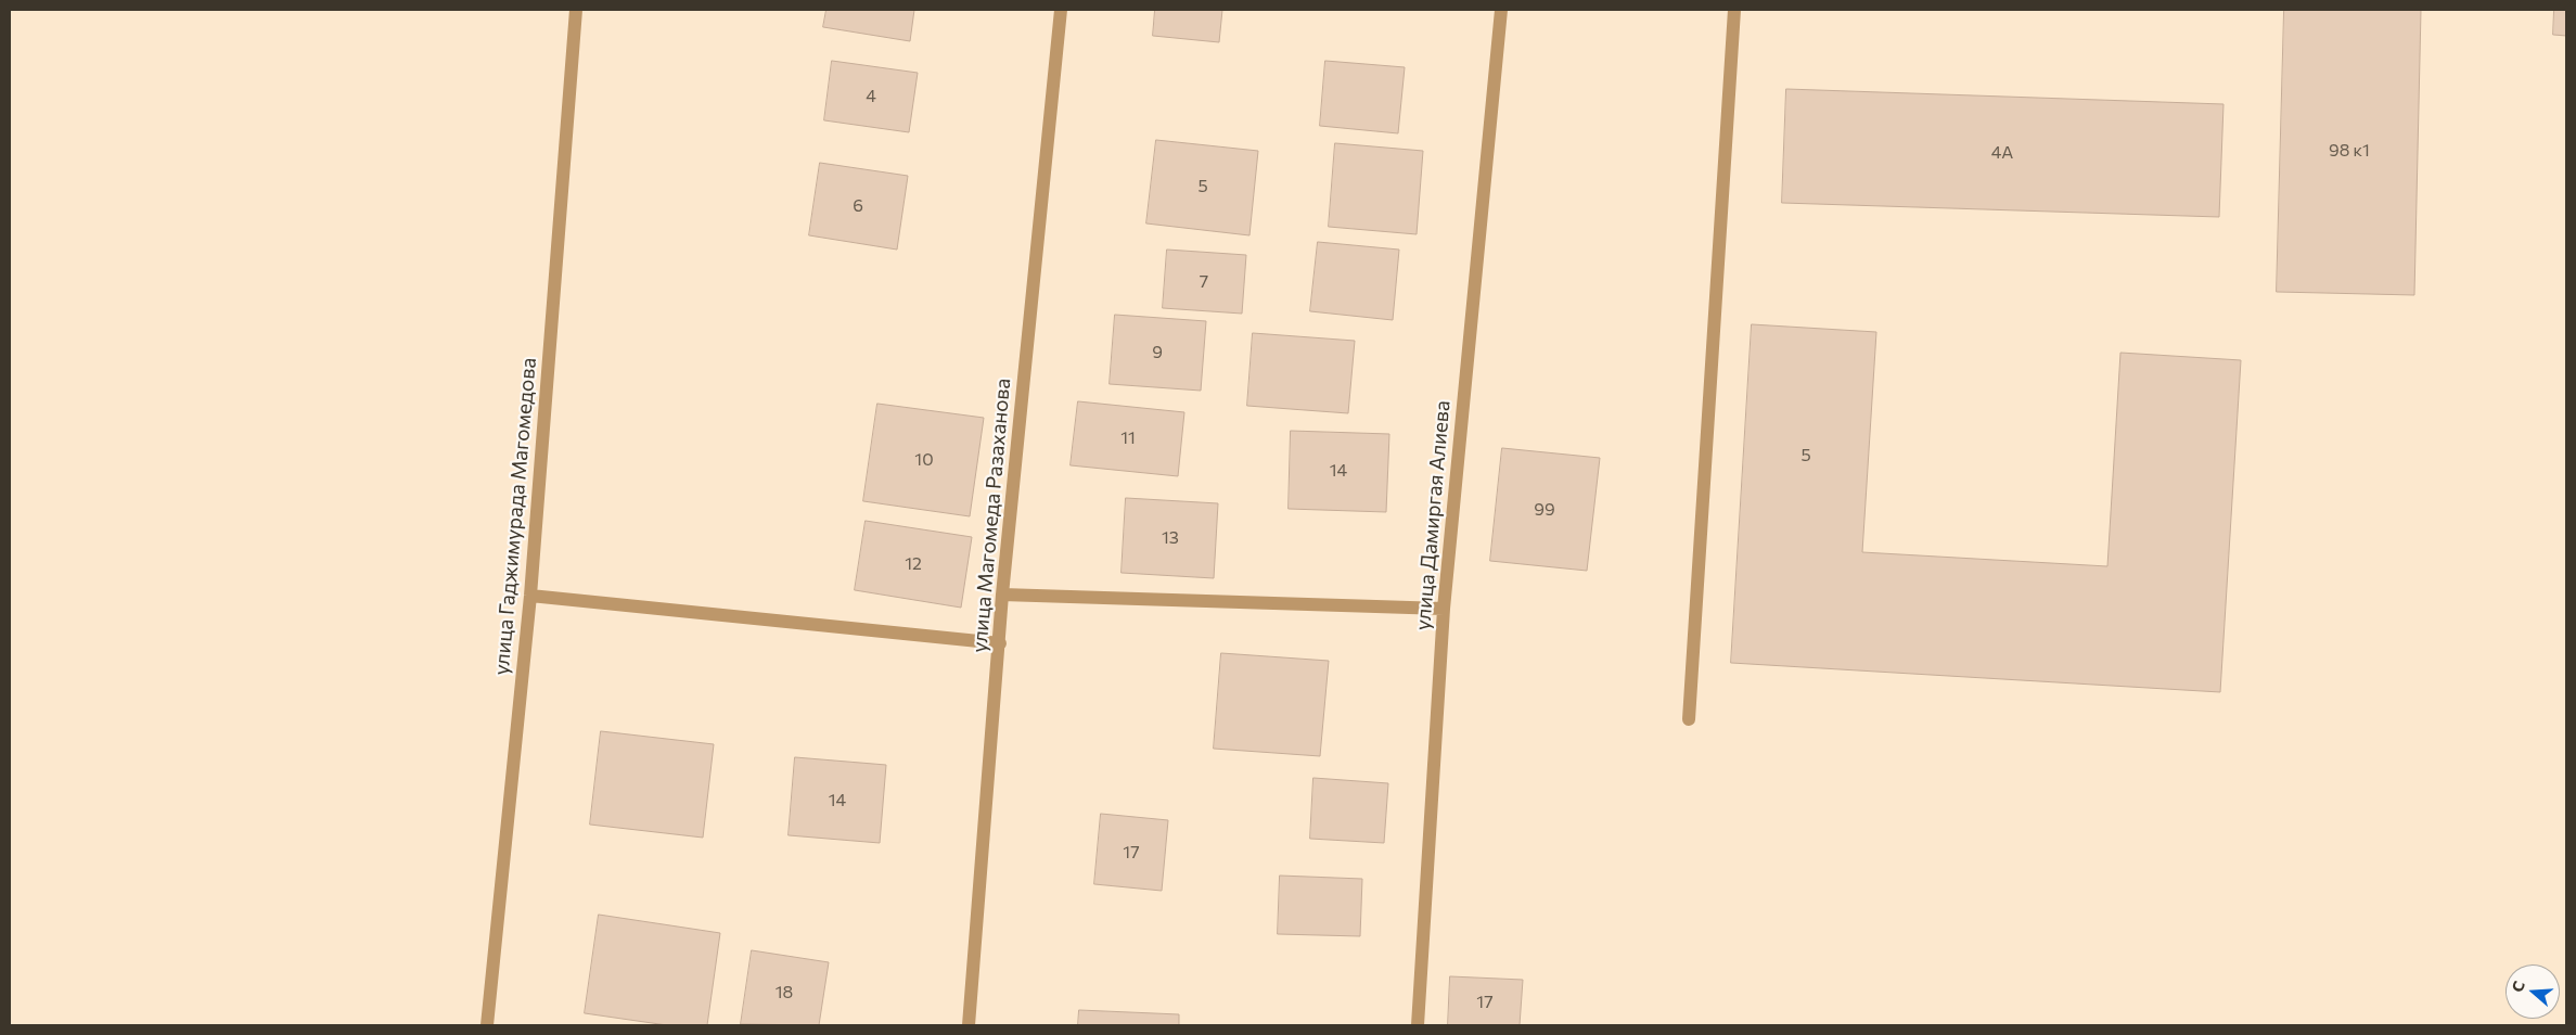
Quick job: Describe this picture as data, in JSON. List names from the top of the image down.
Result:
{
  "streets": {
    "street": ["улица Магомеда Разаханова", "улица Дамиргая Алиева", "улица Гаджимурада Магомедова"]
  },
  "house_numbers": [
    "4",
    "98 к1",
    "4А",
    "5",
    "6",
    "7",
    "9",
    "11",
    "5",
    "10",
    "14",
    "99",
    "13",
    "12",
    "14",
    "17",
    "18",
    "17"
  ],
  "north": "left"
}
